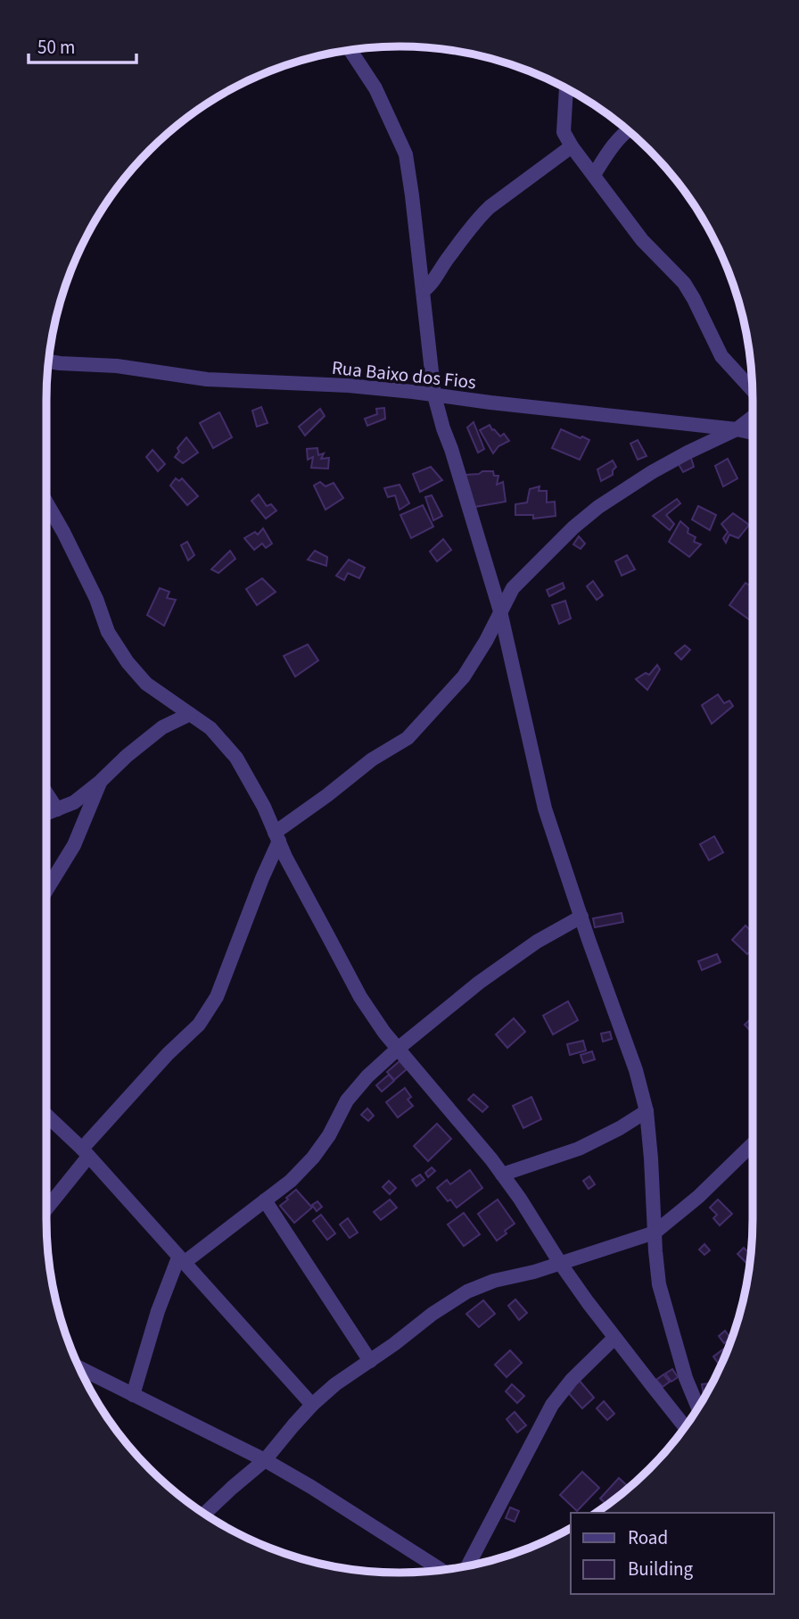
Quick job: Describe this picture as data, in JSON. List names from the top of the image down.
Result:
{
  "streets": {
    "street": ["Rua Baixo dos Fios"]
  },
  "legend": ["Road", "Building"],
  "scale_bar": "50 m"
}
